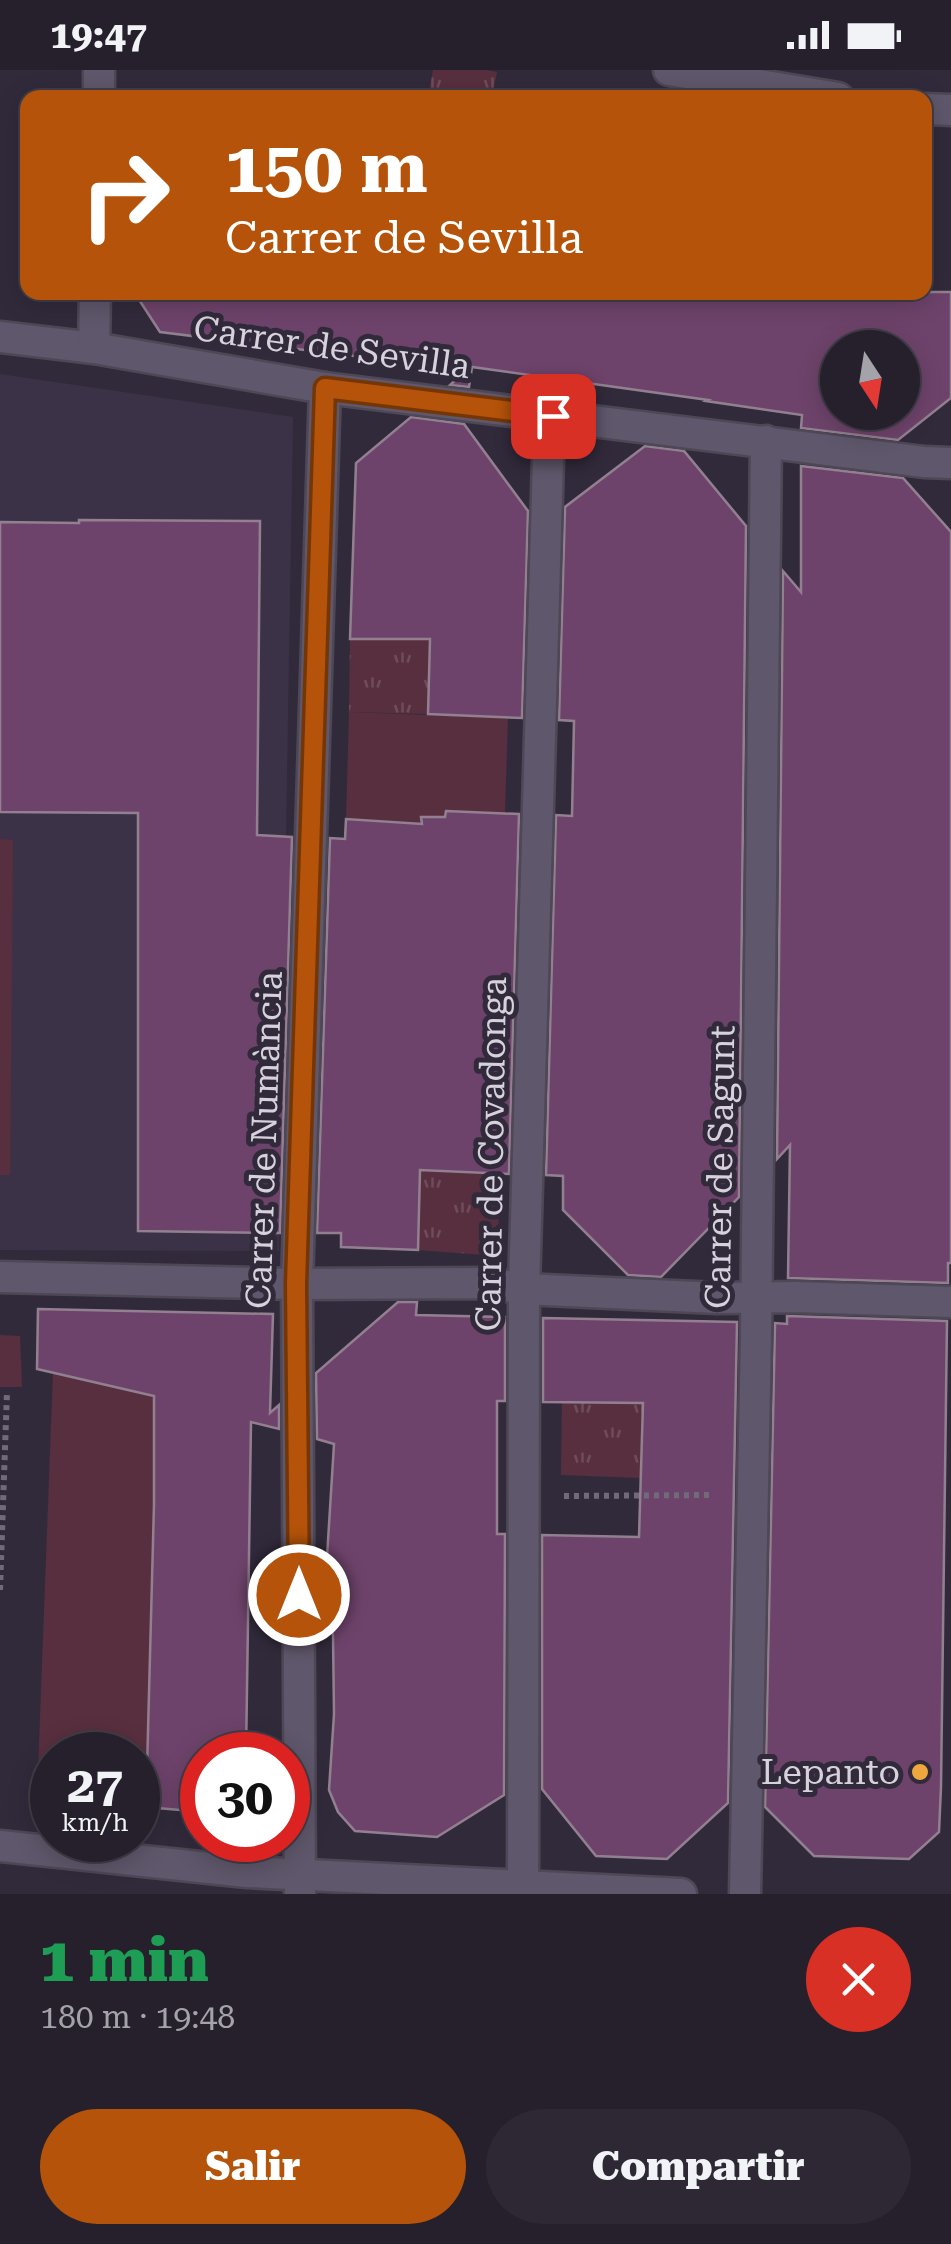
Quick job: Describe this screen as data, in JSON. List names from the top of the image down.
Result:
{
  "streets": {
    "street": [
      "Carrer de Sevilla",
      "Carrer de Numància",
      "Carrer de Covadonga",
      "Carrer de Sagunt"
    ]
  },
  "crossings": [
    ["Carrer de Sevilla", "Carrer de Numància"],
    ["Carrer de Sevilla", "Carrer de Covadonga"],
    ["Carrer de Sevilla", "Carrer de Sagunt"]
  ],
  "places": ["Lepanto"],
  "north": "bottom",
  "page": {
    "status": "19:47",
    "turn": ["150 m", "Carrer de Sevilla"],
    "speed": "27 km/h",
    "limit": "30",
    "heading": ["1 min", "180 m · 19:48"],
    "buttons": ["Salir", "Compartir"]
  }
}
